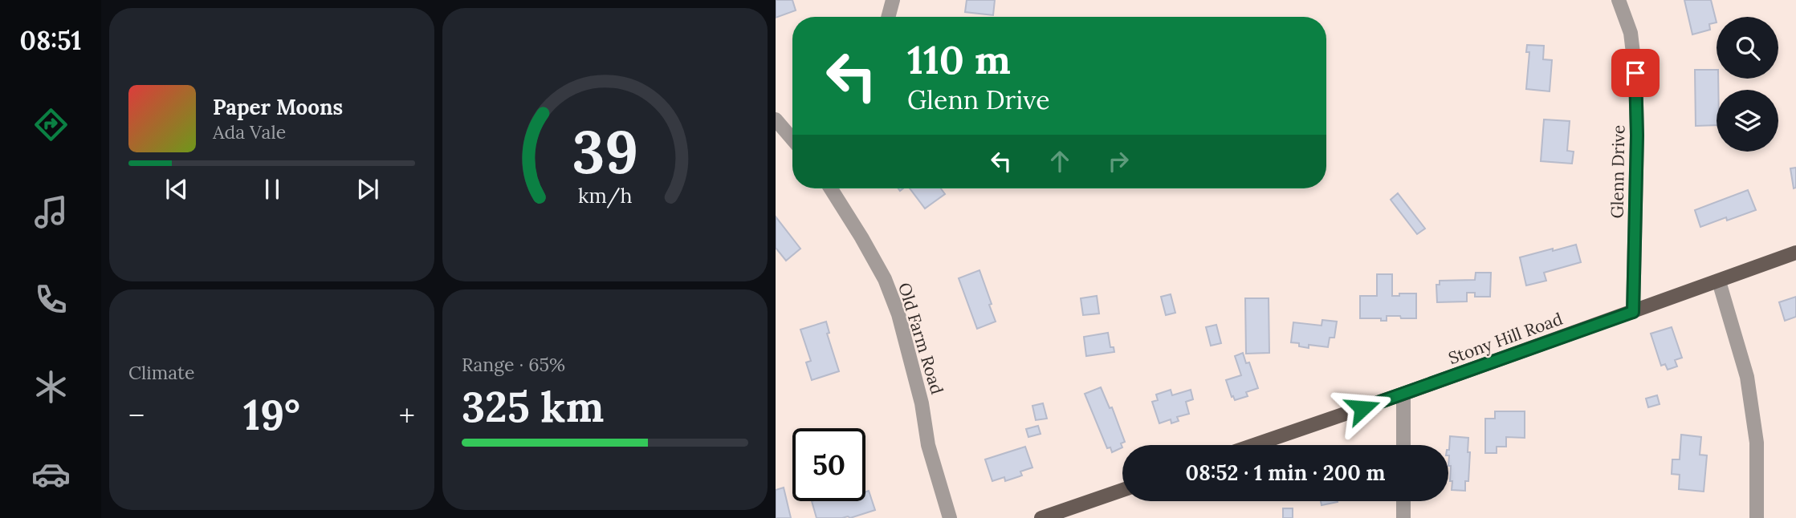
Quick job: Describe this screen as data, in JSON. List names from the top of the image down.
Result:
{
  "streets": {
    "main road": ["Stony Hill Road"],
    "street": ["Glenn Drive", "Old Farm Road"]
  },
  "crossings": [
    ["Glenn Drive", "Stony Hill Road"]
  ],
  "page": {
    "tabs": "08:51",
    "turn": ["110 m", "Glenn Drive"],
    "song": ["Paper Moons", "Ada Vale"],
    "tile": [
      "Climate",
      ["Range · 65%", "325 km"]
    ],
    "heat": ["−", "19°", "+"],
    "limit": "50",
    "trip": "08:52 · 1 min · 200 m",
    "gauge": ["39", "km/h"]
  }
}
